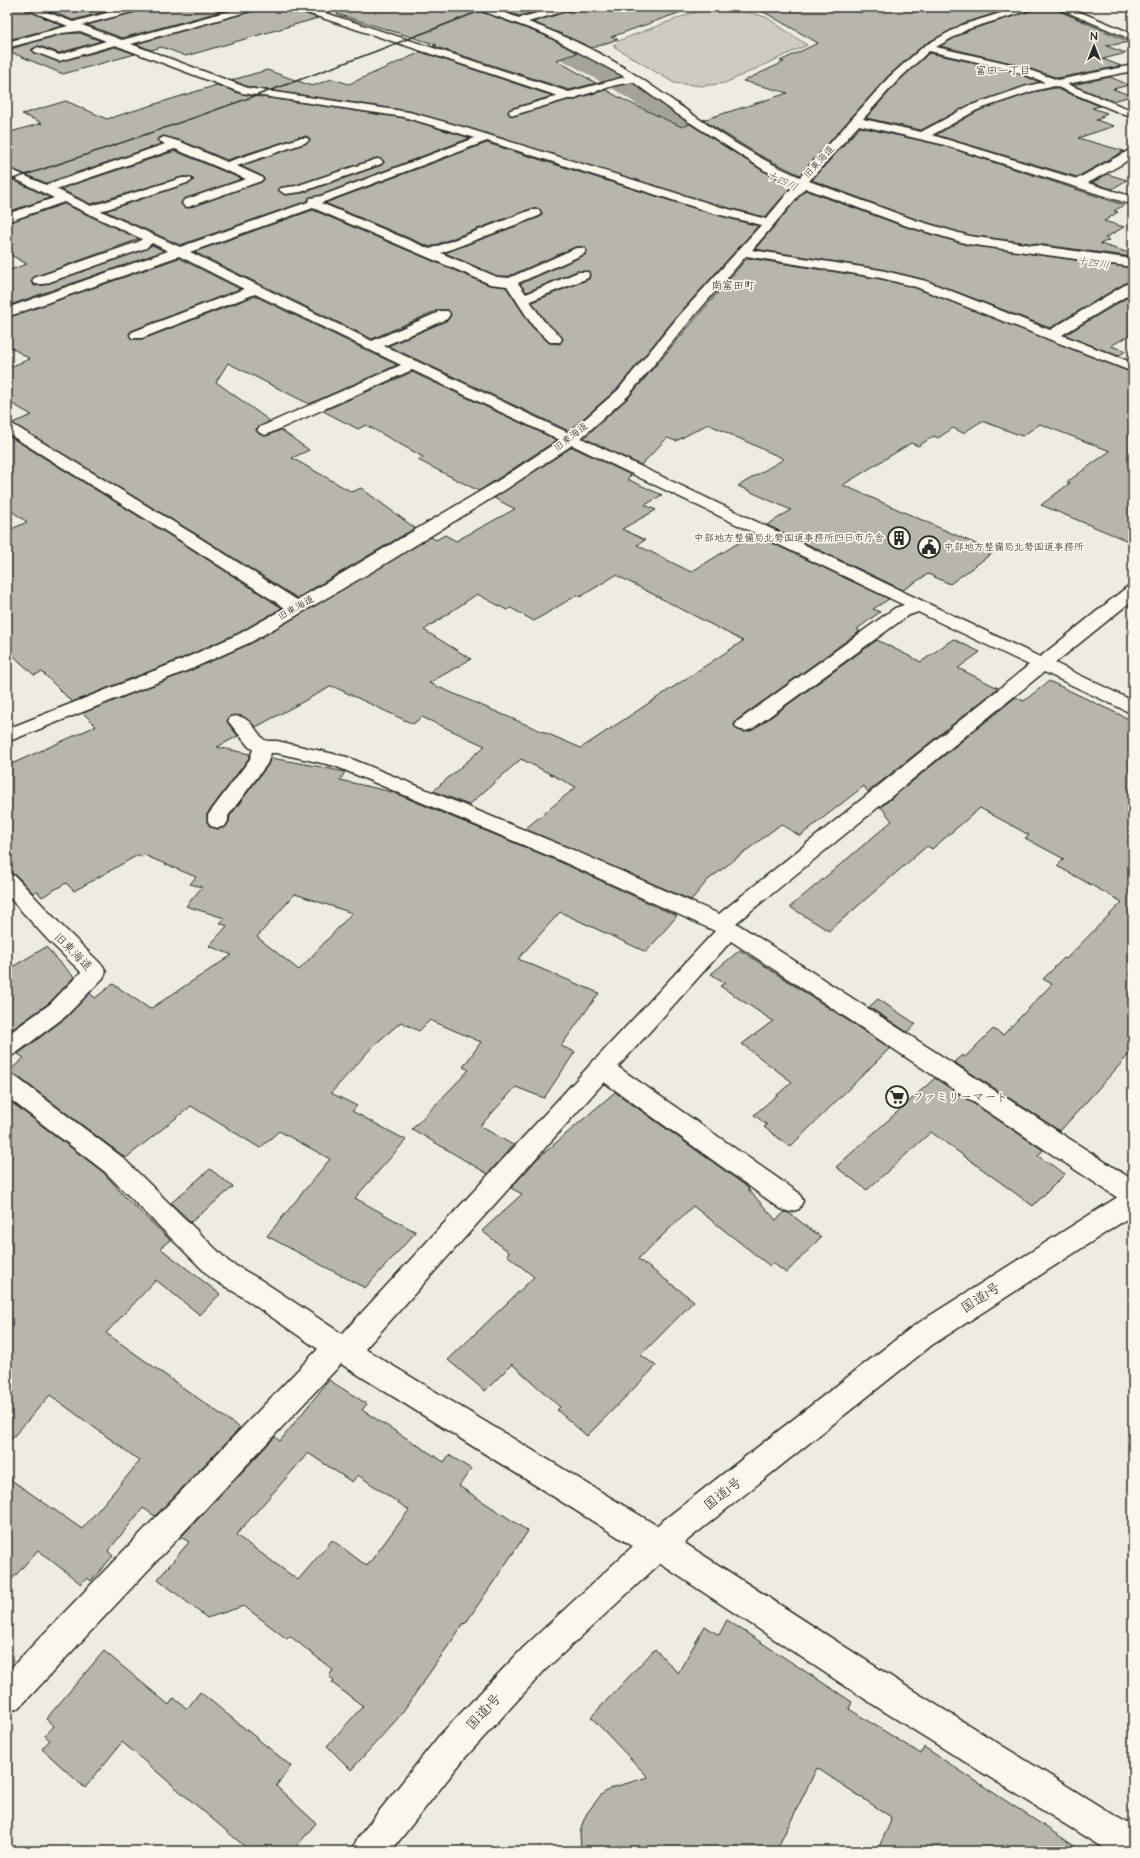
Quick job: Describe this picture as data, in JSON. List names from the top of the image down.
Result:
{
  "streets": {
    "main road": ["旧東海道", "国道1号"]
  },
  "districts": ["富田一丁目", "南富田町"],
  "water": ["十四川"],
  "places": {
    "building": ["中部地方整備局北勢国道事務所四日市庁舎"],
    "public building": ["中部地方整備局北勢国道事務所"],
    "supermarket": ["ファミリーマート"]
  },
  "north": "top"
}
